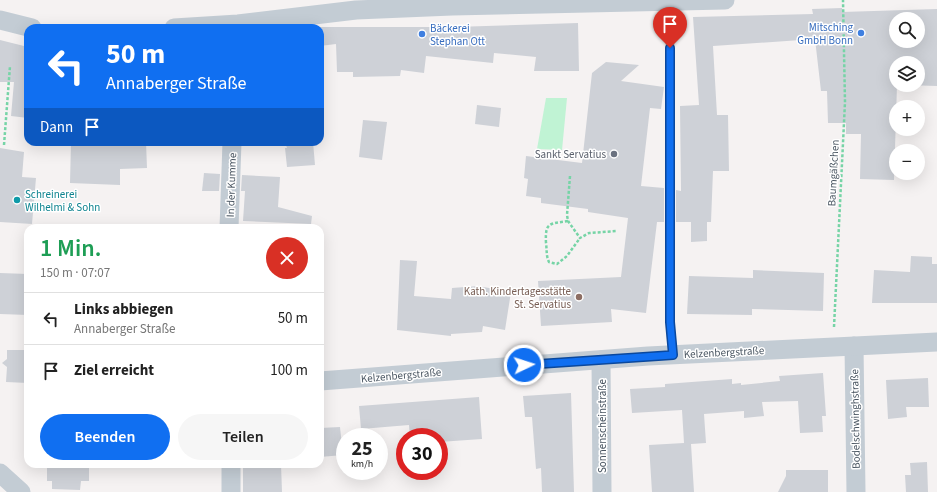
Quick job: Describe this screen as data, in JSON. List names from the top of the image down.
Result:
{
  "streets": {
    "street": [
      "In der Kumme",
      "Kelzenbergstraße",
      "Bodelschwinghstraße",
      "Sonnenscheinstraße"
    ],
    "path": ["Baumgäßchen"]
  },
  "crossings": [
    ["Baumgäßchen", "Kelzenbergstraße"],
    ["Kelzenbergstraße", "Bodelschwinghstraße"],
    ["Kelzenbergstraße", "Sonnenscheinstraße"]
  ],
  "places": [
    "Mitsching GmbH Bonn",
    "Bäckerei Stephan Ott",
    "Sankt Servatius",
    "Schreinerei Wilhelmi & Sohn",
    "Kath. Kindertagesstätte St. Servatius"
  ],
  "page": {
    "map_buttons": ["+", "−"],
    "turn": ["50 m", "Annaberger Straße"],
    "then": "Dann",
    "heading": ["1 Min.", "150 m · 07:07"],
    "list": [
      {
        "name": "Links abbiegen",
        "note": "Annaberger Straße",
        "value": "50 m"
      },
      {
        "name": "Ziel erreicht",
        "value": "100 m"
      }
    ],
    "buttons": ["Beenden", "Teilen"],
    "speed": "25 km/h",
    "limit": "30"
  }
}
